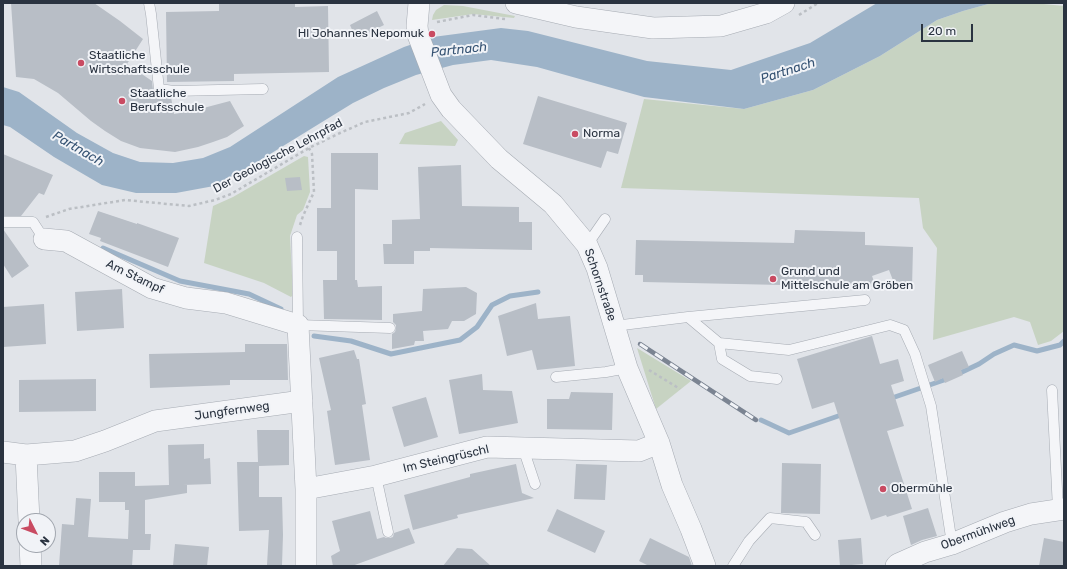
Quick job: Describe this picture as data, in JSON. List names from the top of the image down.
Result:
{
  "streets": {
    "street": [
      "Am Stampf",
      "Schornstraße",
      "Jungfernweg",
      "Im Steingrüschl",
      "Obermühlweg"
    ],
    "path": ["Der Geologische Lehrpfad"]
  },
  "crossings": [
    ["Der Geologische Lehrpfad", "Am Stampf"],
    ["Der Geologische Lehrpfad", "Schornstraße"],
    ["Schornstraße", "Im Steingrüschl"]
  ],
  "water": ["Partnach"],
  "places": [
    "Hl Johannes Nepomuk",
    "Staatliche Wirtschaftsschule",
    "Staatliche Berufsschule",
    "Norma",
    "Grund und Mittelschule am Gröben",
    "Obermühle"
  ],
  "scale_bar": "20 m",
  "north": "bottom right"
}
